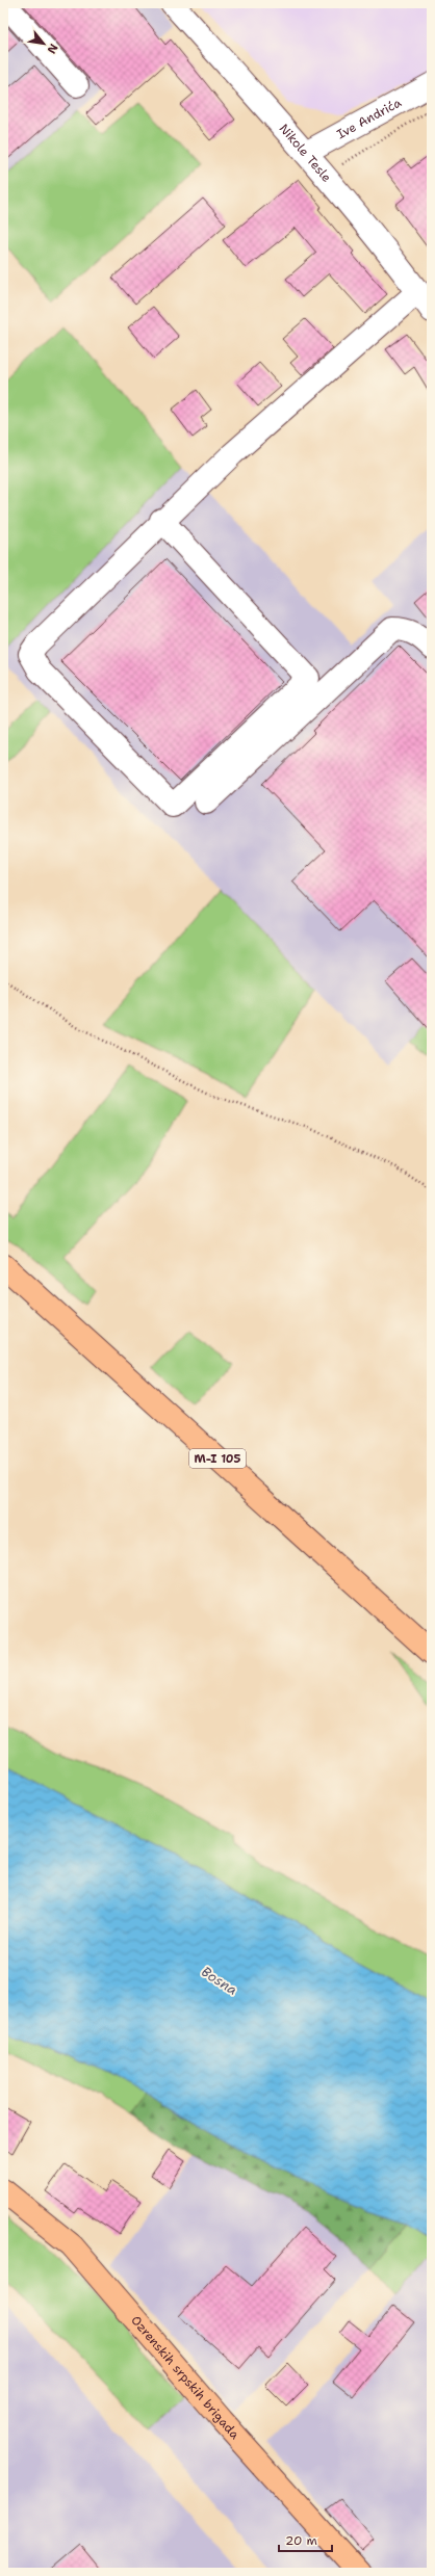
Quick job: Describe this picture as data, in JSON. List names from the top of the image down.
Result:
{
  "streets": {
    "main road": ["M-I 105", "Ozrenskih srpskih brigada"],
    "street": ["Ive Andrića", "Nikole Tesle"]
  },
  "crossings": [
    ["Ive Andrića", "Nikole Tesle"]
  ],
  "water": ["Bosna"],
  "scale_bar": "20 m",
  "north": "bottom right"
}
